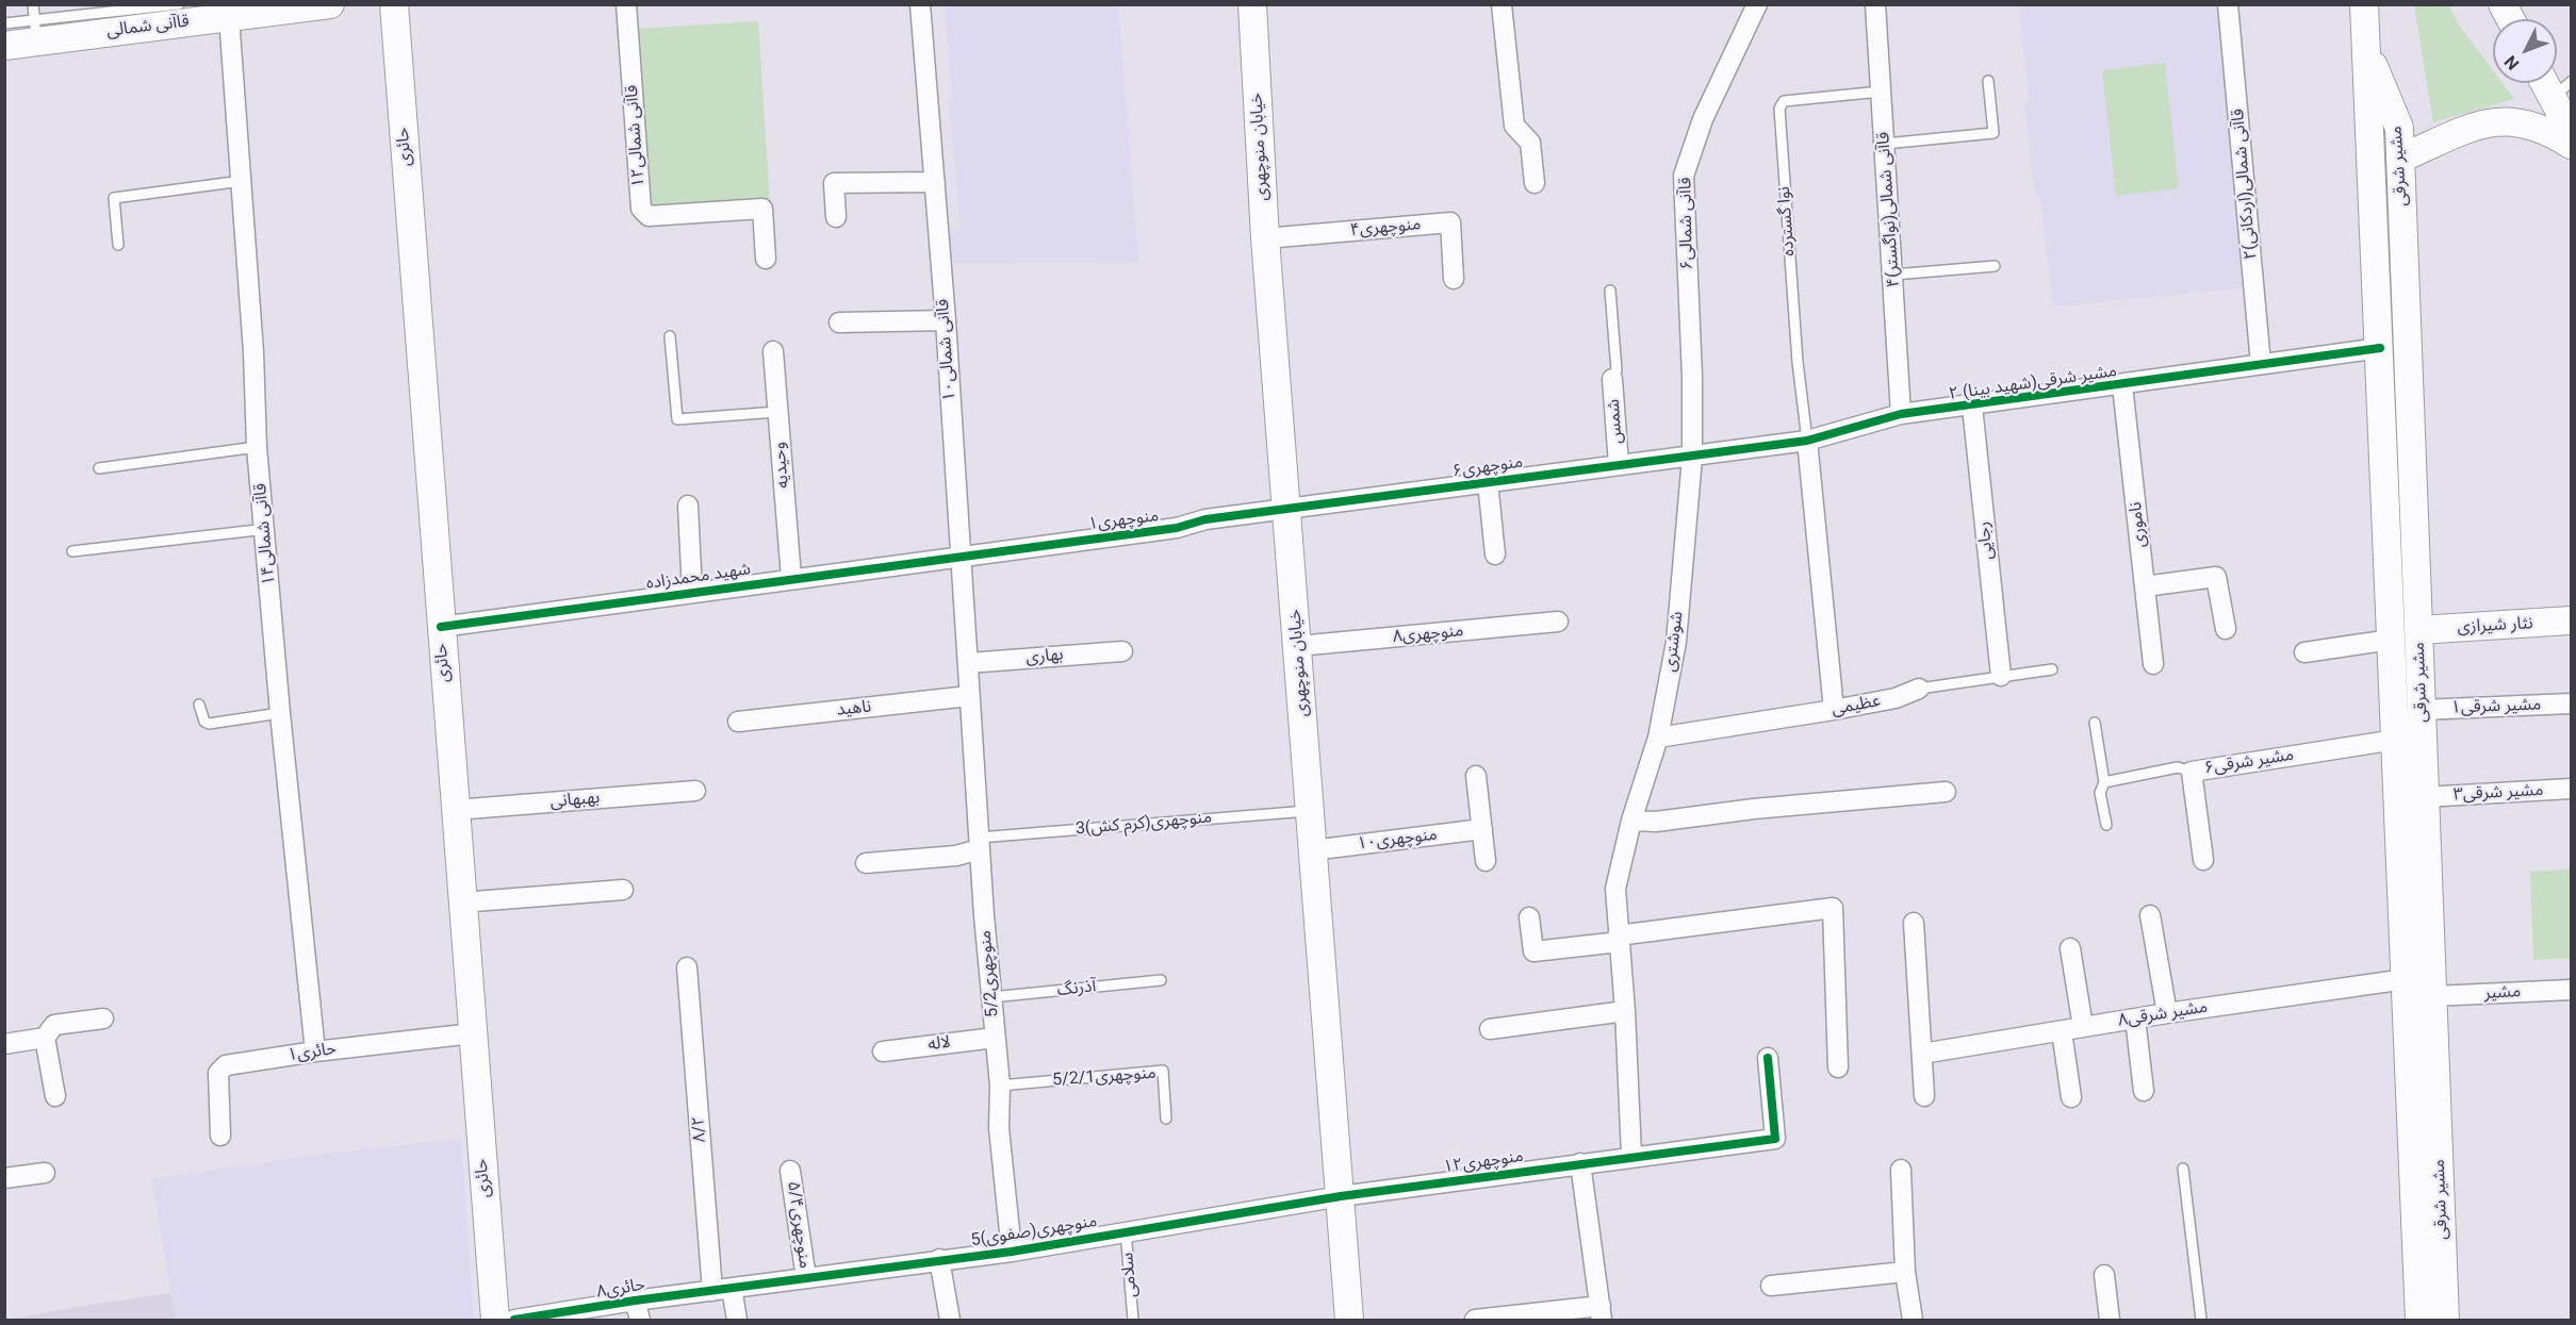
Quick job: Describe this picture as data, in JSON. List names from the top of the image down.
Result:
{
  "streets": {
    "main road": [
      "قاآنی شمالی",
      "حائری",
      "خیابان منوچهری",
      "مشیر شرقی",
      "نثار شیرازی"
    ],
    "street": [
      "قاآنی شمالی۱۲",
      "۲قاآنی شمالی(اردکانی)",
      "۴قاآنی شمالی(نواگستر)",
      "قاآنی شمالی۶",
      "منوچهری۴",
      "قاآنی شمالی۱۰",
      "۲ مشیر شرقی(شهید بینا)",
      "شمس",
      "وحیدیه",
      "منوچهری۶",
      "منوچهری۱",
      "ناموری",
      "قاآنی شمالی۱۴",
      "رجایی",
      "شهید محمدزاده",
      "منوچهری۸",
      "شوشتری",
      "بهاری",
      "عظیمی",
      "۱مشیر شرقی",
      "ناهید",
      "۶مشیر شرقی",
      "۳مشیر شرقی",
      "بهبهانی",
      "منوچهری۱۰",
      "5/2منوچهری",
      "مشیر",
      "مشیر شرقی۸",
      "لاله",
      "حائری۱",
      "۸/۲",
      "منوچهری۱۲",
      "منوچهری۵/۴",
      "5منوچهری(صفوی)",
      "حائری۸"
    ],
    "lane": [
      "نوا گسترده",
      "3منوچهری(کرم کش)",
      "آذرنگ",
      "5/2/1منوچهری",
      "سلامی"
    ]
  },
  "crossings": [
    ["قاآنی شمالی", "قاآنی شمالی۱۴"],
    ["حائری", "شهید محمدزاده"],
    ["حائری", "بهبهانی"],
    ["حائری", "حائری۱"],
    ["خیابان منوچهری", "منوچهری۴"],
    ["خیابان منوچهری", "منوچهری۶"],
    ["خیابان منوچهری", "منوچهری۱"],
    ["خیابان منوچهری", "منوچهری۸"],
    ["خیابان منوچهری", "3منوچهری(کرم کش)"],
    ["خیابان منوچهری", "منوچهری۱۰"],
    ["خیابان منوچهری", "منوچهری۱۲"],
    ["خیابان منوچهری", "5منوچهری(صفوی)"],
    ["مشیر شرقی", "۲ مشیر شرقی(شهید بینا)"],
    ["مشیر شرقی", "نثار شیرازی"],
    ["مشیر شرقی", "۱مشیر شرقی"],
    ["مشیر شرقی", "۶مشیر شرقی"],
    ["مشیر شرقی", "۳مشیر شرقی"],
    ["مشیر شرقی", "مشیر"],
    ["مشیر شرقی", "مشیر شرقی۸"],
    ["۲قاآنی شمالی(اردکانی)", "۲ مشیر شرقی(شهید بینا)"],
    ["۴قاآنی شمالی(نواگستر)", "نوا گسترده"],
    ["۴قاآنی شمالی(نواگستر)", "۲ مشیر شرقی(شهید بینا)"],
    ["نوا گسترده", "۲ مشیر شرقی(شهید بینا)"],
    ["قاآنی شمالی۶", "۲ مشیر شرقی(شهید بینا)"],
    ["قاآنی شمالی۶", "منوچهری۶"],
    ["قاآنی شمالی۶", "شوشتری"],
    ["قاآنی شمالی۱۰", "منوچهری۱"],
    ["قاآنی شمالی۱۰", "شهید محمدزاده"],
    ["قاآنی شمالی۱۰", "بهاری"],
    ["قاآنی شمالی۱۰", "ناهید"],
    ["قاآنی شمالی۱۰", "5/2منوچهری"],
    ["۲ مشیر شرقی(شهید بینا)", "منوچهری۶"],
    ["۲ مشیر شرقی(شهید بینا)", "ناموری"],
    ["۲ مشیر شرقی(شهید بینا)", "رجایی"],
    ["۲ مشیر شرقی(شهید بینا)", "شوشتری"],
    ["شمس", "منوچهری۶"],
    ["وحیدیه", "شهید محمدزاده"],
    ["منوچهری۶", "منوچهری۱"],
    ["منوچهری۶", "شوشتری"],
    ["منوچهری۱", "شهید محمدزاده"],
    ["قاآنی شمالی۱۴", "حائری۱"],
    ["رجایی", "عظیمی"],
    ["شوشتری", "عظیمی"],
    ["شوشتری", "منوچهری۱۲"],
    ["ناهید", "5/2منوچهری"],
    ["3منوچهری(کرم کش)", "5/2منوچهری"],
    ["5/2منوچهری", "آذرنگ"],
    ["5/2منوچهری", "لاله"],
    ["5/2منوچهری", "5/2/1منوچهری"],
    ["5/2منوچهری", "5منوچهری(صفوی)"],
    ["۸/۲", "5منوچهری(صفوی)"],
    ["۸/۲", "حائری۸"],
    ["منوچهری۱۲", "5منوچهری(صفوی)"],
    ["منوچهری۵/۴", "5منوچهری(صفوی)"],
    ["5منوچهری(صفوی)", "سلامی"],
    ["5منوچهری(صفوی)", "حائری۸"]
  ],
  "north": "bottom left"
}
